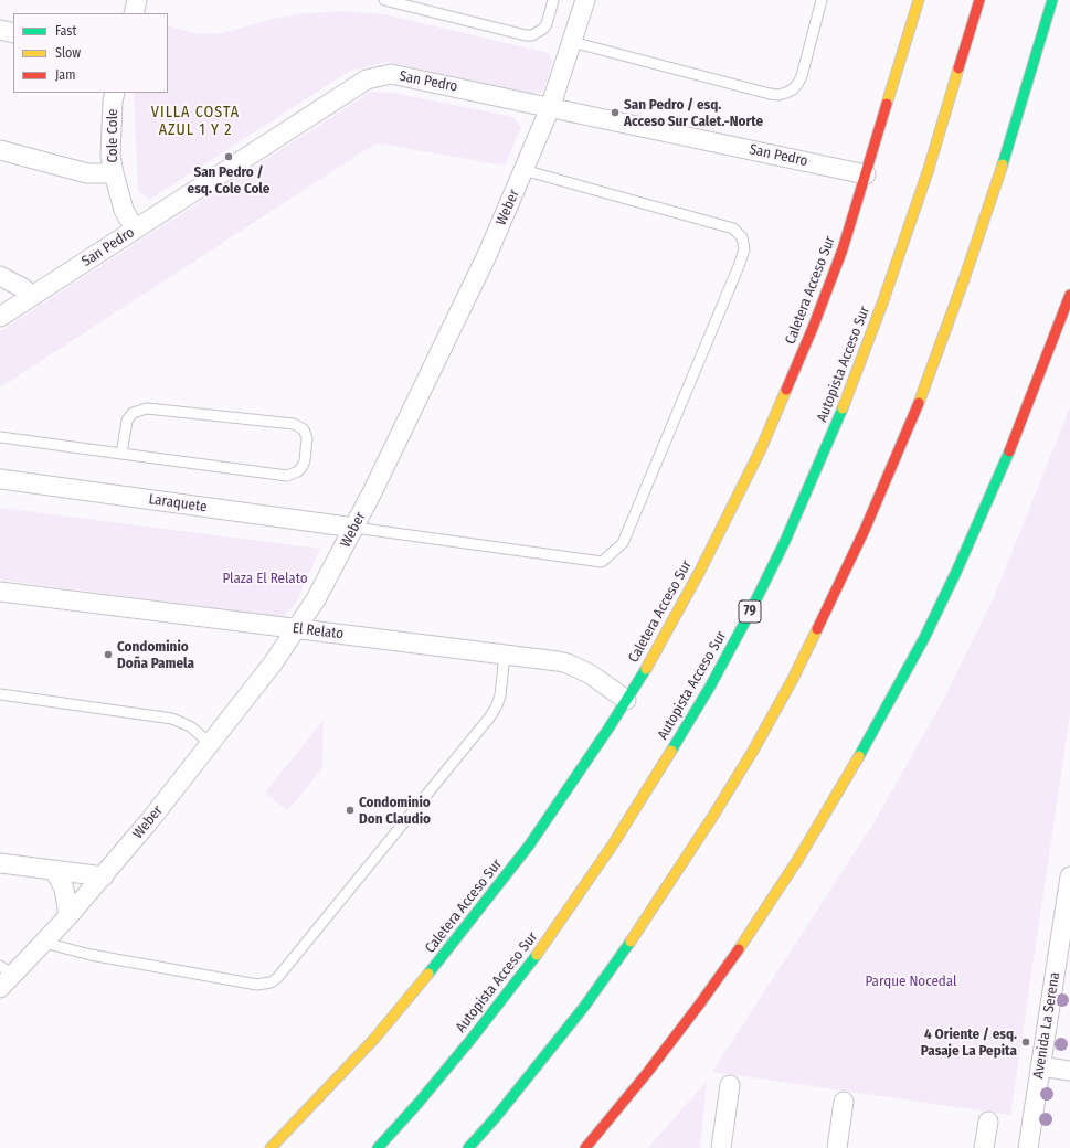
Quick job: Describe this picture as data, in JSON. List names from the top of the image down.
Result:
{
  "streets": {
    "main road": ["Caletera Acceso Sur", "Autopista Acceso Sur", "79"],
    "street": [
      "San Pedro",
      "Cole Cole",
      "Weber",
      "Laraquete",
      "El Relato",
      "Avenida La Serena"
    ]
  },
  "crossings": [
    ["San Pedro", "Cole Cole"],
    ["San Pedro", "Weber"],
    ["San Pedro", "Caletera Acceso Sur"],
    ["Weber", "Laraquete"],
    ["Weber", "El Relato"],
    ["Caletera Acceso Sur", "El Relato"]
  ],
  "districts": ["VILLA COSTA AZUL 1 Y 2"],
  "parks": ["Plaza El Relato", "Parque Nocedal"],
  "places": [
    "San Pedro / esq. Acceso Sur Calet.-Norte",
    "San Pedro / esq. Cole Cole",
    "Condominio Doña Pamela",
    "Condominio Don Claudio",
    "4 Oriente / esq. Pasaje La Pepita"
  ],
  "legend": ["Fast", "Slow", "Jam"]
}
